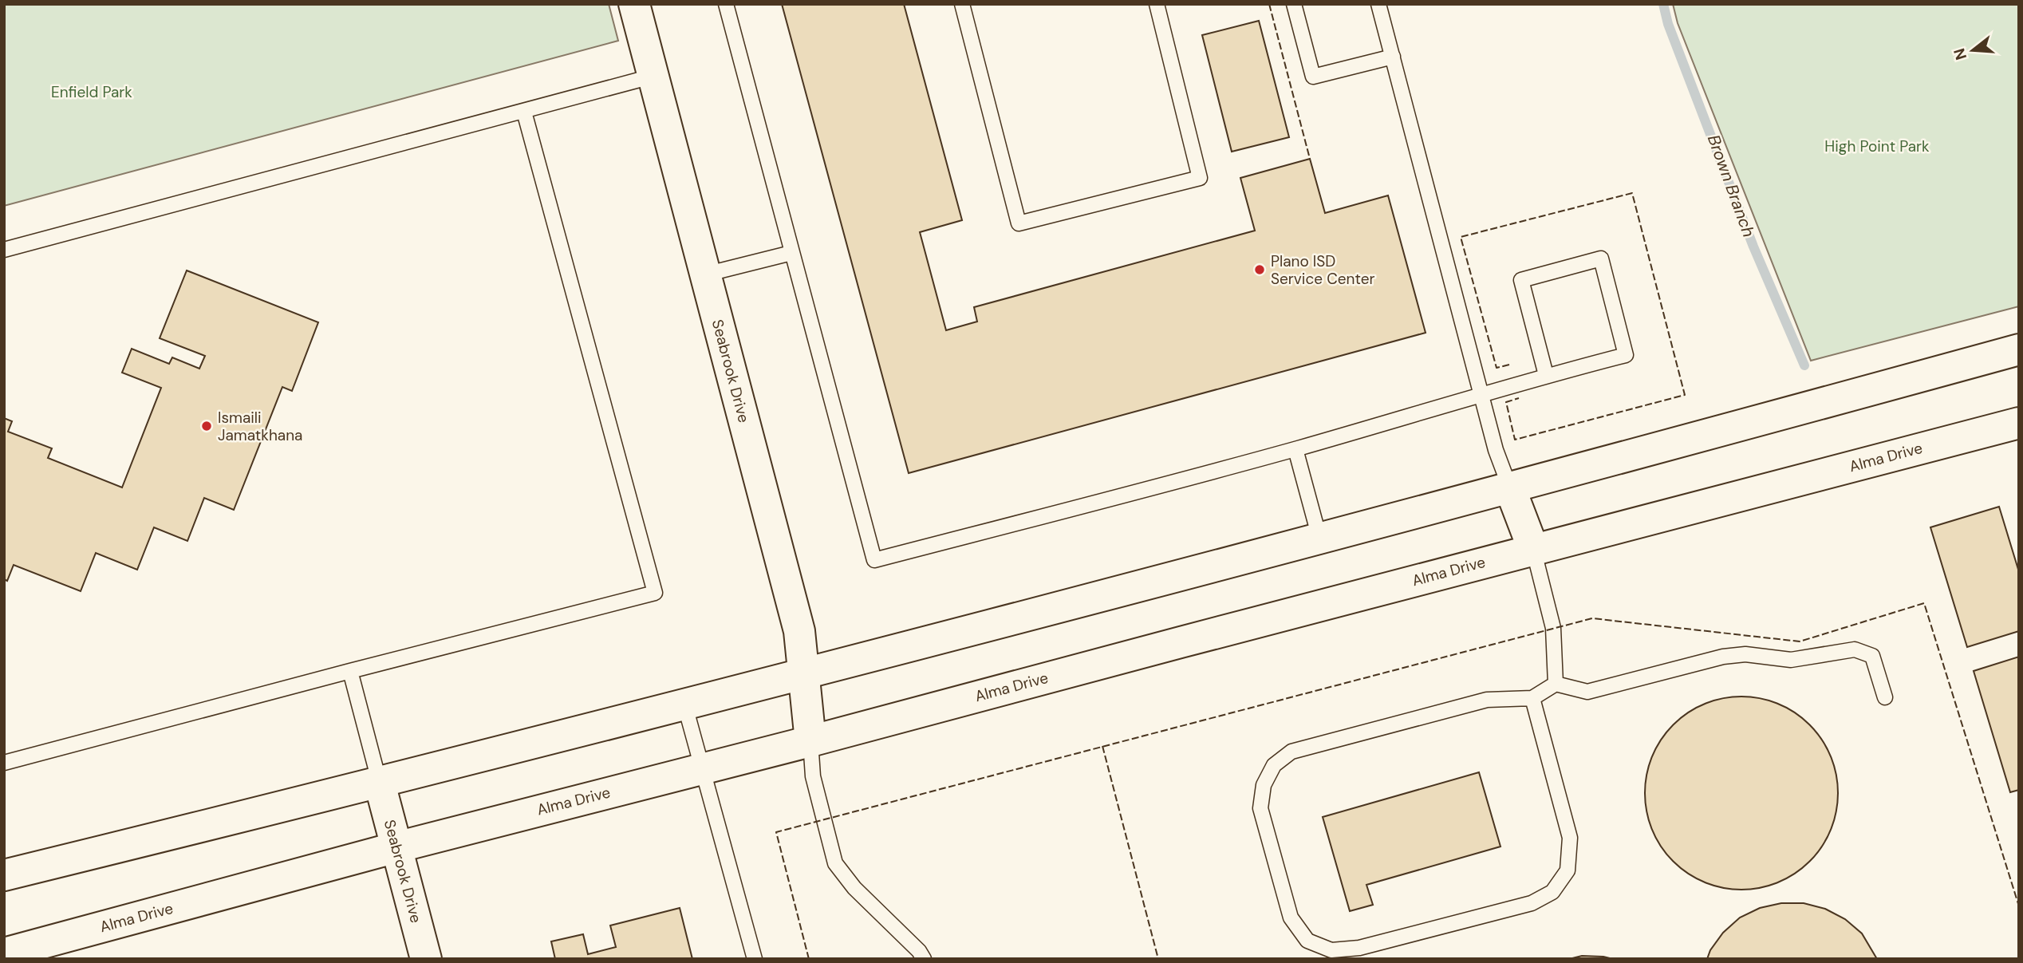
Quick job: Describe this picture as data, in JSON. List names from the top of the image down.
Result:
{
  "streets": {
    "main road": ["Seabrook Drive", "Alma Drive"]
  },
  "crossings": [
    ["Seabrook Drive", "Alma Drive"]
  ],
  "water": ["Brown Branch"],
  "parks": ["Enfield Park", "High Point Park"],
  "places": ["Plano ISD Service Center", "Ismaili Jamatkhana"],
  "north": "left"
}
